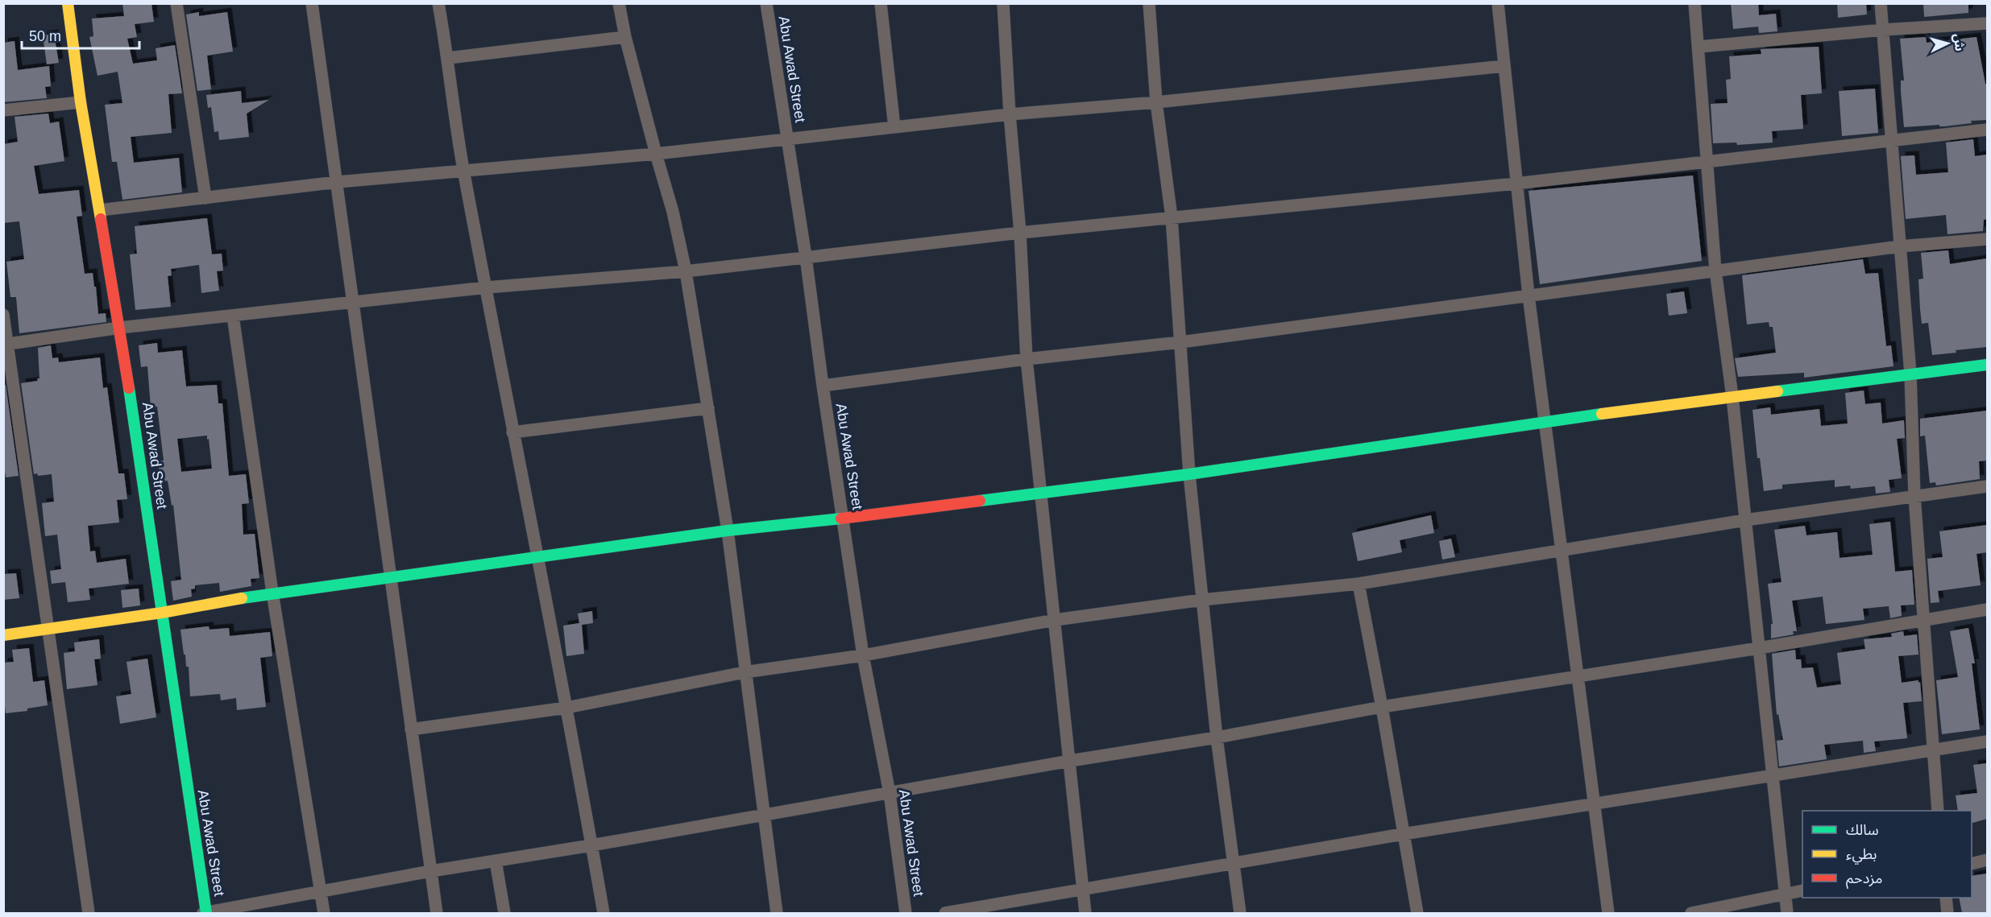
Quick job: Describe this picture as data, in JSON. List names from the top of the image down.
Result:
{
  "streets": {
    "street": ["Abu Awad Street"]
  },
  "legend": ["سالك", "بطيء", "مزدحم"],
  "scale_bar": "50 m",
  "north": "right"
}
